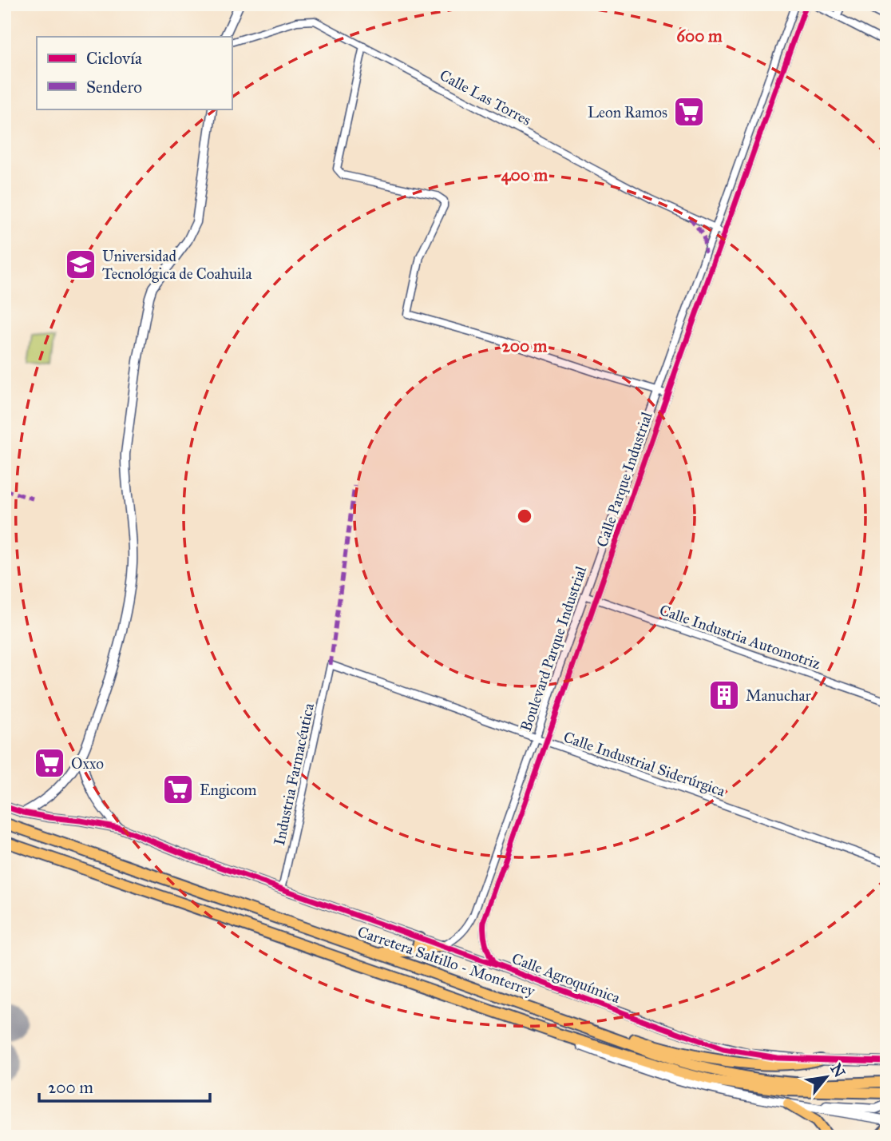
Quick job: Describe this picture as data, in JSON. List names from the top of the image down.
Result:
{
  "streets": {
    "highway": ["Carretera Saltillo - Monterrey"],
    "street": [
      "Calle Las Torres",
      "Calle Parque Industrial",
      "Calle Industria Automotriz",
      "Boulevard Parque Industrial",
      "Calle Industrial Siderúrgica",
      "Industria Farmacéutica",
      "Calle Agroquímica"
    ]
  },
  "crossings": [
    ["Calle Las Torres", "Calle Parque Industrial"],
    ["Calle Las Torres", "Boulevard Parque Industrial"],
    ["Calle Parque Industrial", "Calle Industria Automotriz"],
    ["Calle Parque Industrial", "Calle Industrial Siderúrgica"],
    ["Calle Parque Industrial", "Calle Agroquímica"],
    ["Calle Industria Automotriz", "Boulevard Parque Industrial"],
    ["Boulevard Parque Industrial", "Calle Industrial Siderúrgica"],
    ["Boulevard Parque Industrial", "Calle Agroquímica"],
    ["Calle Industrial Siderúrgica", "Industria Farmacéutica"],
    ["Industria Farmacéutica", "Calle Agroquímica"]
  ],
  "places": {
    "supermarket": ["Leon Ramos", "Oxxo", "Engicom"],
    "school or university": ["Universidad Tecnológica de Coahuila"],
    "building": ["Manuchar"]
  },
  "legend": ["Ciclovía", "Sendero"],
  "scale_bar": "200 m",
  "north": "top right",
  "rings": ["600 m", "400 m", "200 m"]
}
